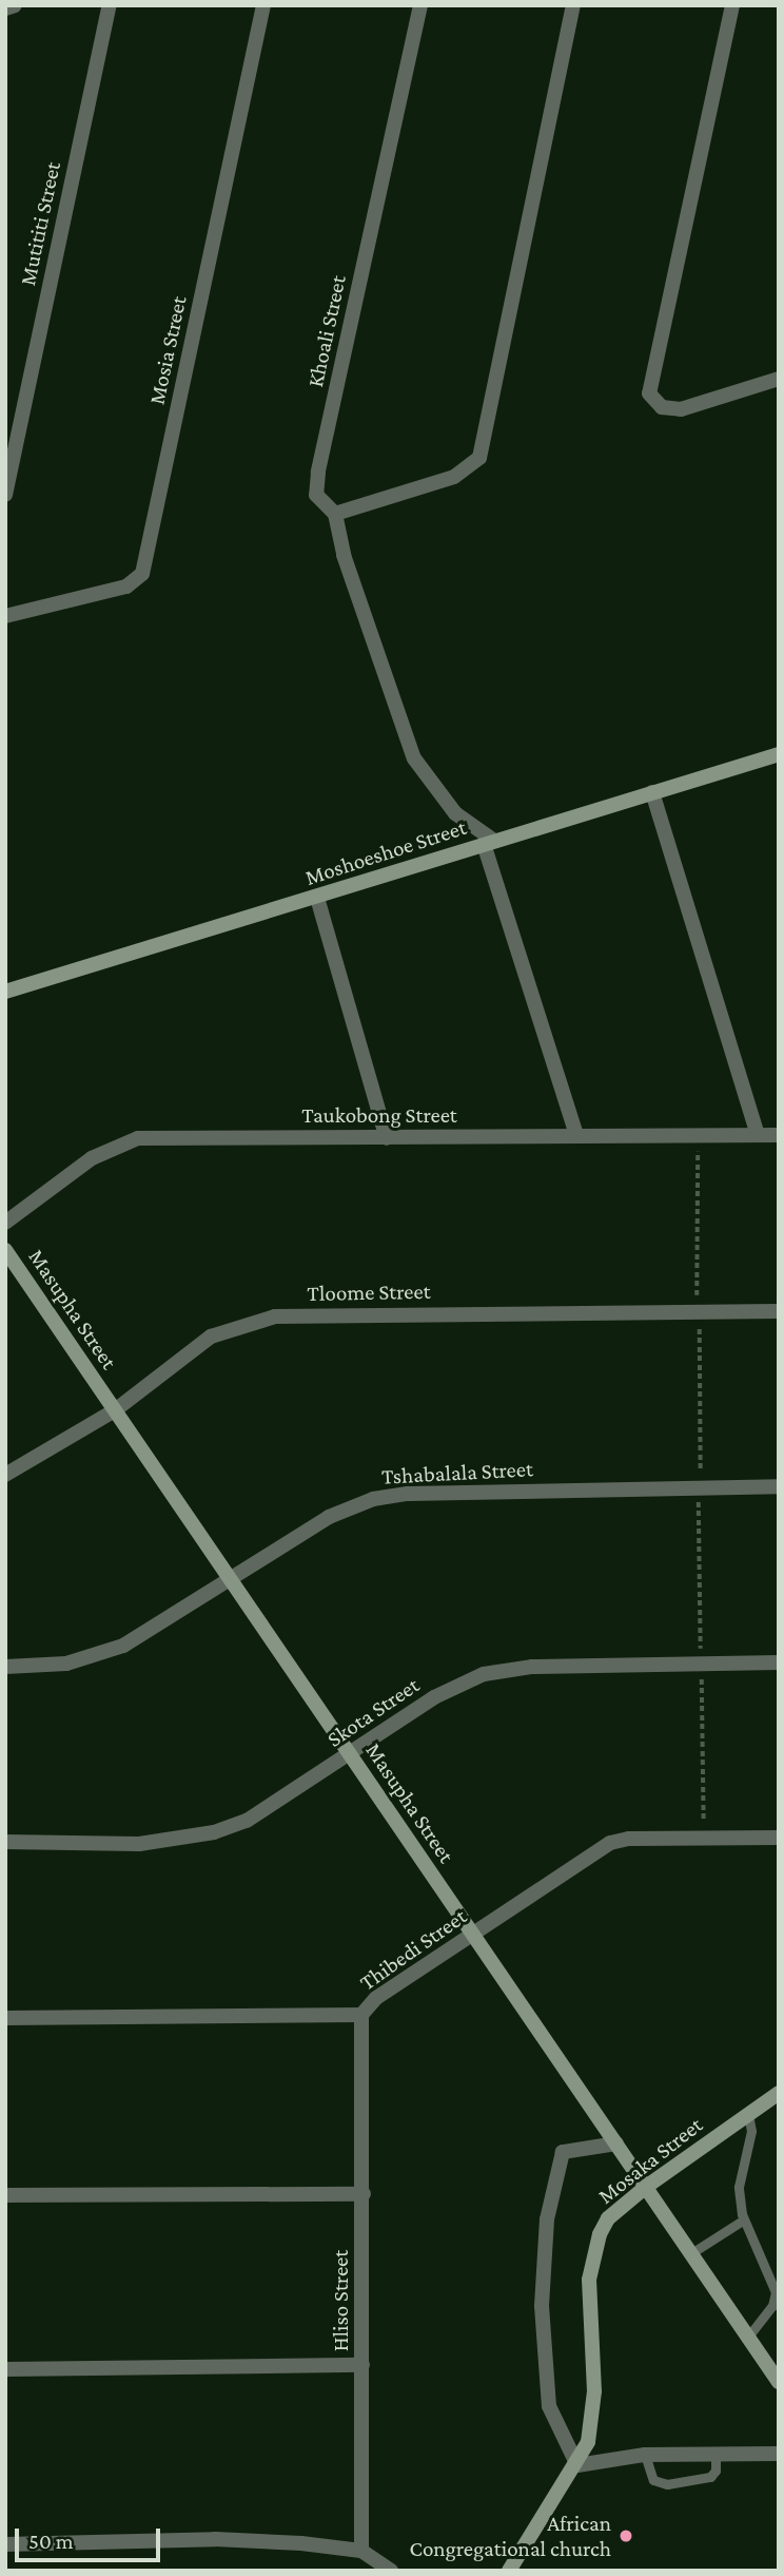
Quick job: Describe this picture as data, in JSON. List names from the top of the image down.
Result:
{
  "streets": {
    "street": [
      "Mutititi Street",
      "Khoali Street",
      "Mosia Street",
      "Moshoeshoe Street",
      "Taukobong Street",
      "Tloome Street",
      "Masupha Street",
      "Tshabalala Street",
      "Skota Street",
      "Thibedi Street",
      "Mosaka Street",
      "Hliso Street"
    ]
  },
  "crossings": [
    ["Tloome Street", "Masupha Street"],
    ["Masupha Street", "Tshabalala Street"],
    ["Masupha Street", "Skota Street"],
    ["Masupha Street", "Thibedi Street"],
    ["Masupha Street", "Mosaka Street"],
    ["Thibedi Street", "Hliso Street"]
  ],
  "places": ["African Congregational church"],
  "scale_bar": "50 m"
}
